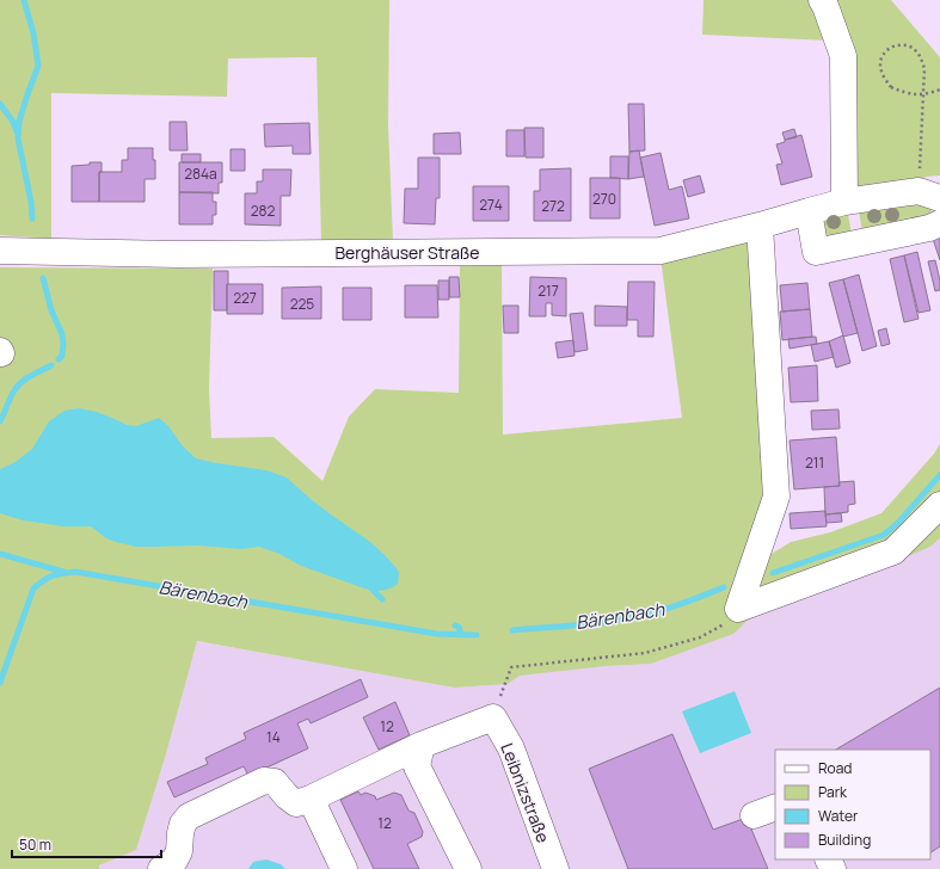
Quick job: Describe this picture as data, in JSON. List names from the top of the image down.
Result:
{
  "streets": {
    "street": ["Berghäuser Straße", "Leibnizstraße"]
  },
  "water": ["Bärenbach"],
  "house_numbers": [
    "284a",
    "270",
    "274",
    "272",
    "282",
    "217",
    "227",
    "225",
    "211",
    "12",
    "14",
    "12"
  ],
  "legend": [
    "Road",
    "Park",
    "Water",
    "Building"
  ],
  "scale_bar": "50 m"
}
